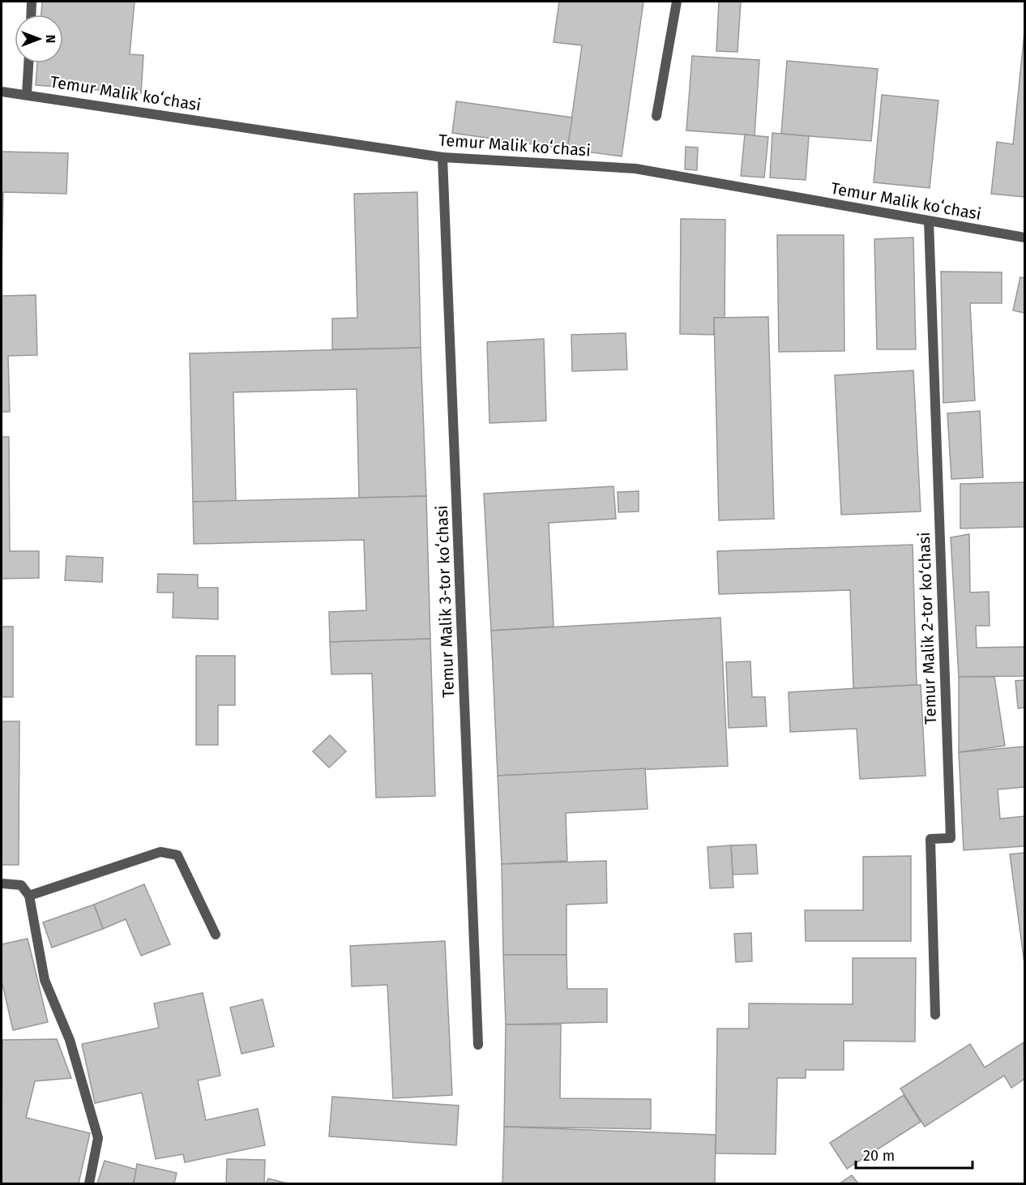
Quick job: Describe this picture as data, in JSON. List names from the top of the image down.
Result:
{
  "streets": {
    "street": ["Temur Malik koʻchasi", "Temur Malik 3-tor koʻchasi", "Temur Malik 2-tor ko‘chasi"]
  },
  "crossings": [
    ["Temur Malik koʻchasi", "Temur Malik 3-tor koʻchasi"],
    ["Temur Malik koʻchasi", "Temur Malik 2-tor ko‘chasi"]
  ],
  "scale_bar": "20 m",
  "north": "right"
}
